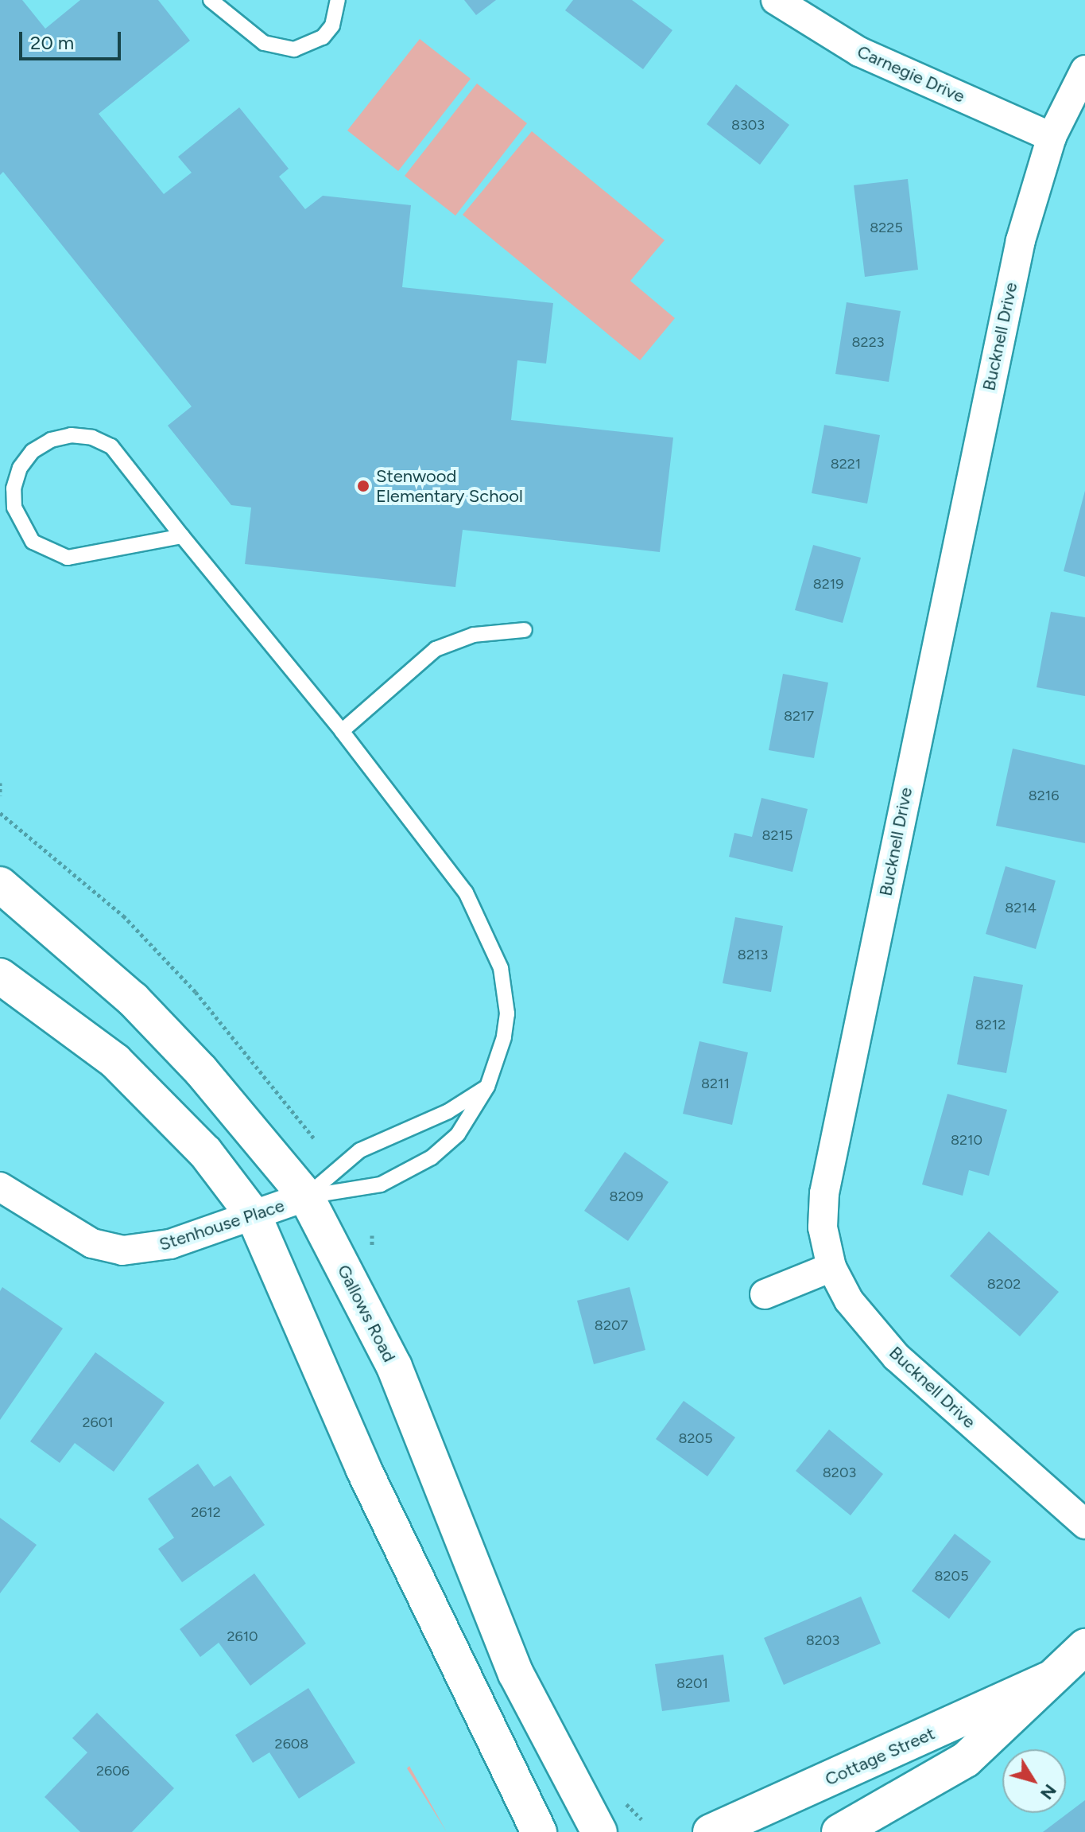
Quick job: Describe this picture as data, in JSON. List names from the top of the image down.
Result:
{
  "streets": {
    "main road": ["Gallows Road", "Cottage Street"],
    "street": ["Carnegie Drive", "Bucknell Drive", "Stenhouse Place"]
  },
  "crossings": [
    ["Carnegie Drive", "Bucknell Drive"],
    ["Stenhouse Place", "Gallows Road"]
  ],
  "places": ["Stenwood Elementary School"],
  "house_numbers": [
    "8303",
    "8225",
    "8223",
    "8221",
    "8219",
    "8217",
    "8216",
    "8215",
    "8214",
    "8213",
    "8212",
    "8211",
    "8210",
    "8209",
    "8202",
    "8207",
    "2601",
    "8205",
    "8203",
    "2612",
    "8205",
    "2610",
    "8203",
    "8201",
    "2608",
    "2606"
  ],
  "scale_bar": "20 m",
  "north": "bottom right"
}
